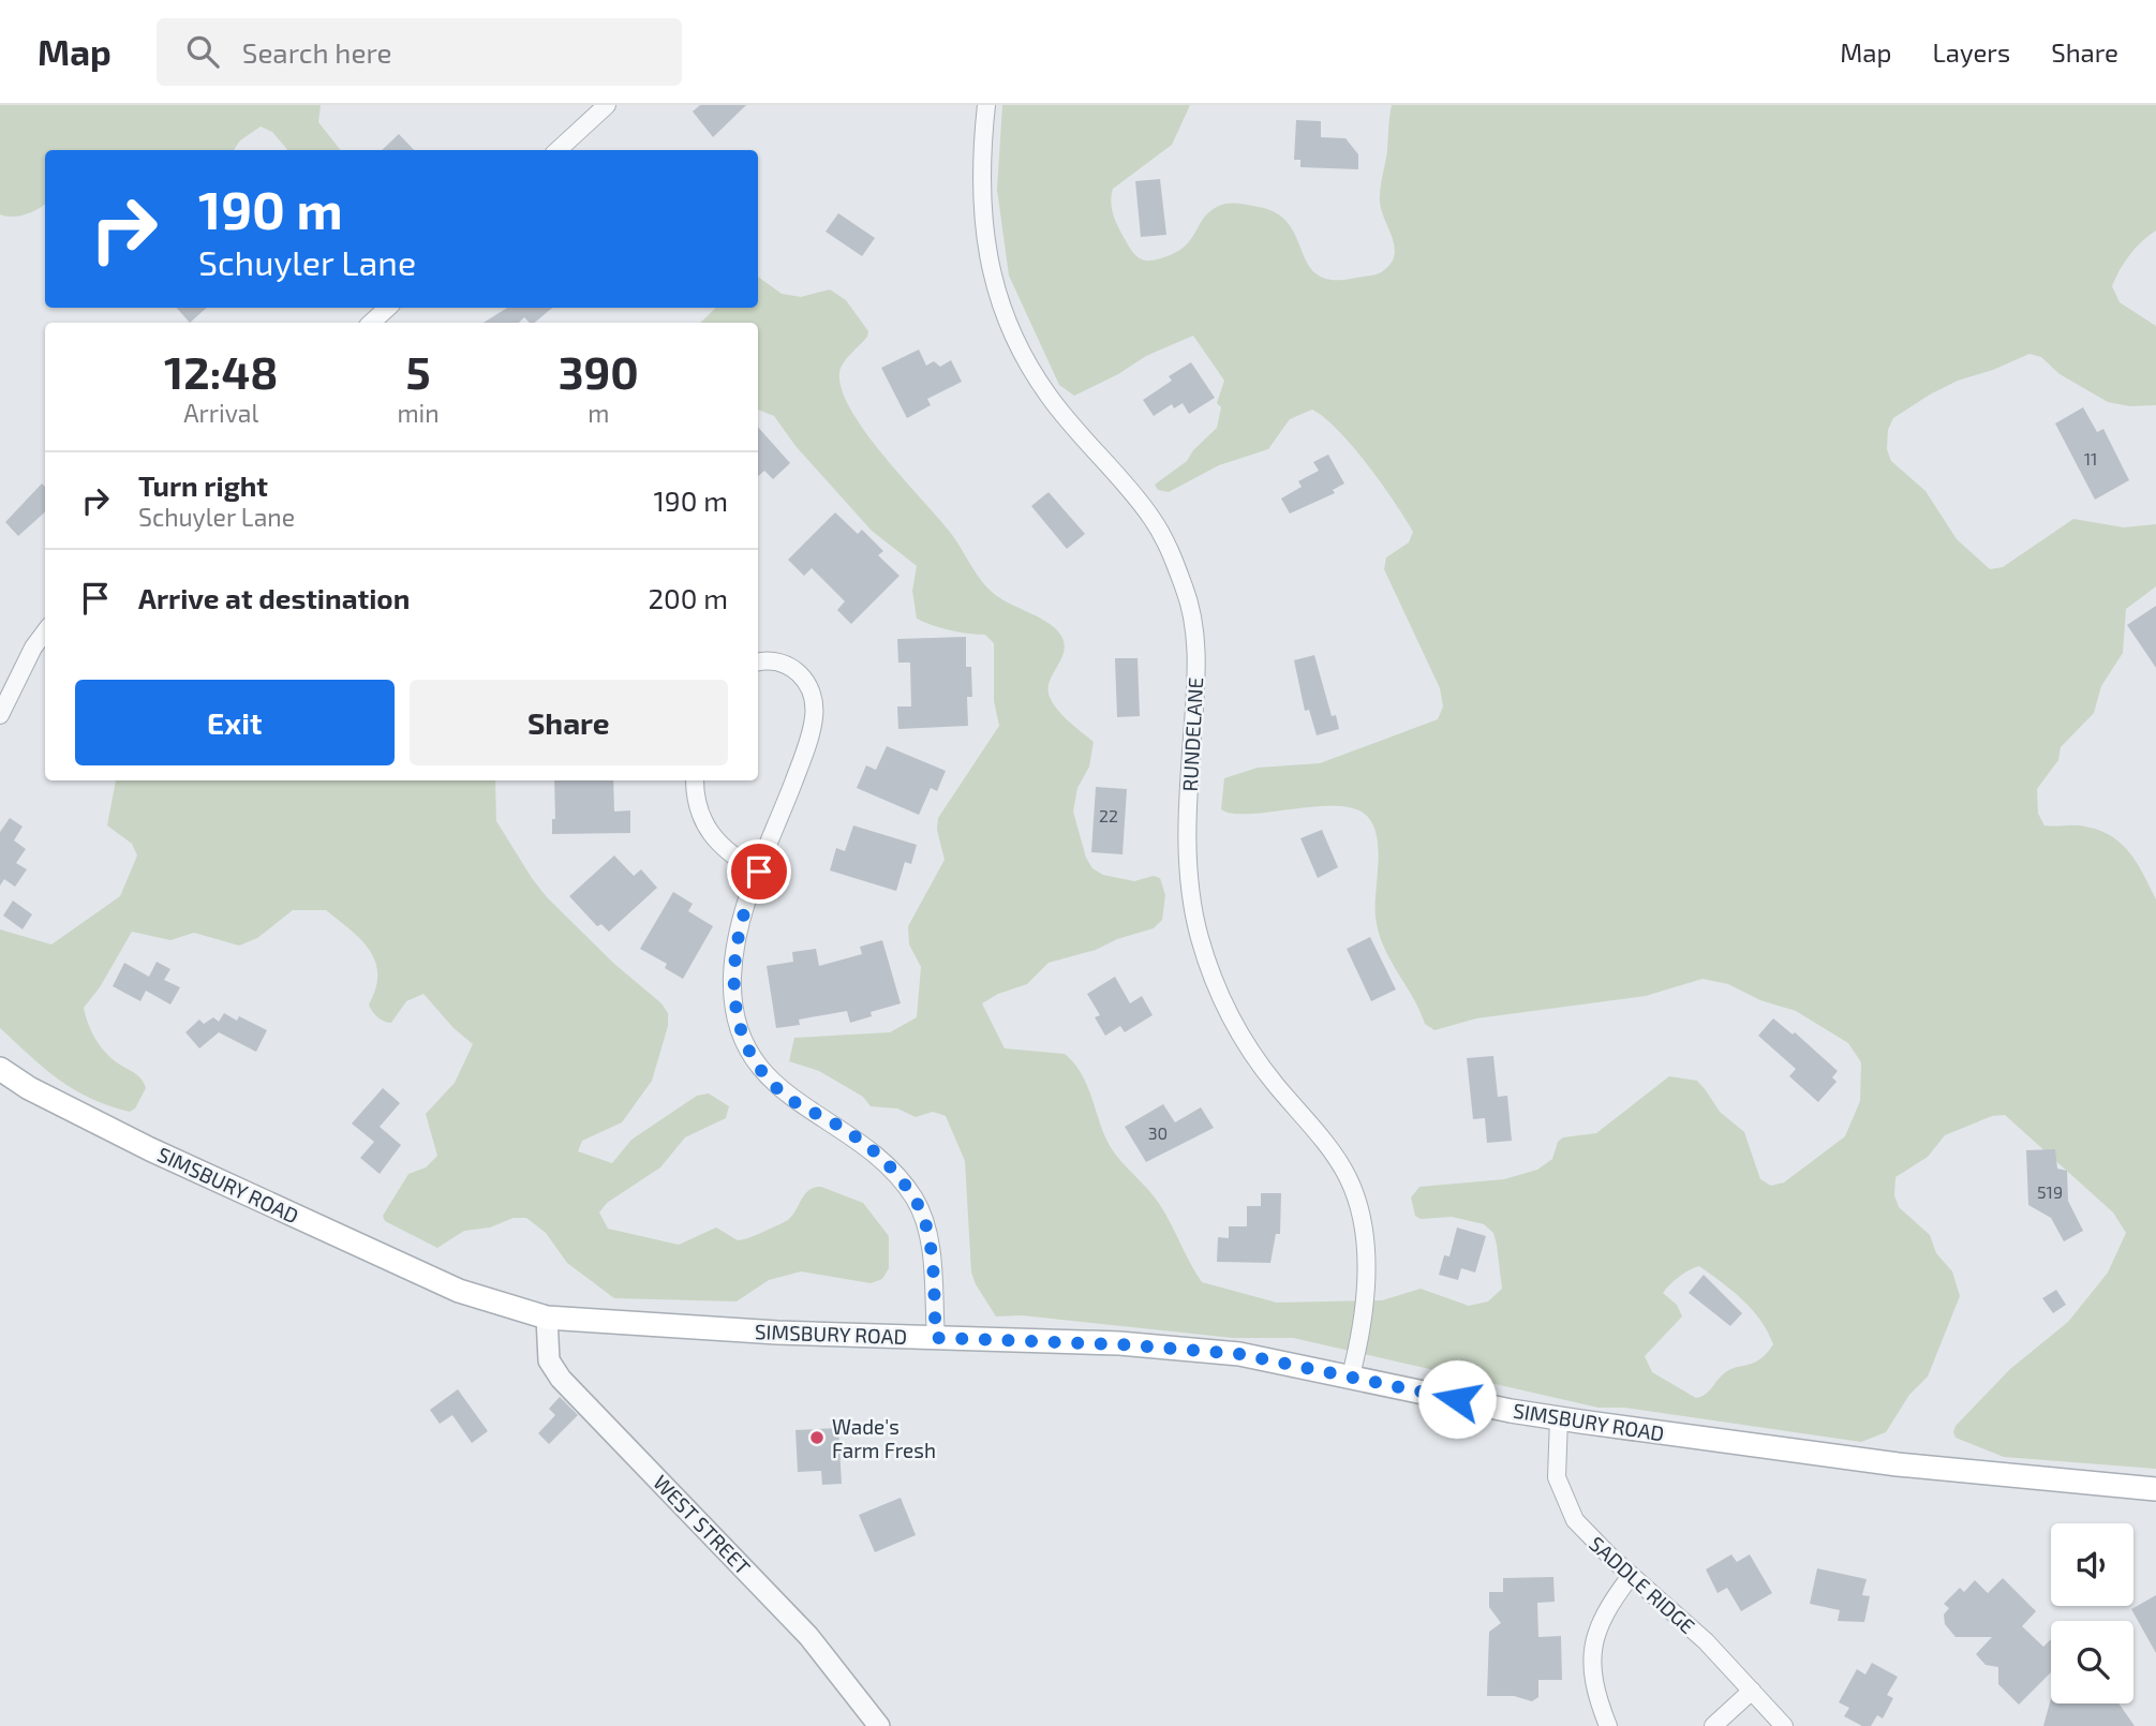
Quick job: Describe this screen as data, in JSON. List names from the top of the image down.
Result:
{
  "streets": {
    "main road": ["SIMSBURY ROAD"],
    "street": ["RUNDELANE", "WEST STREET", "SADDLE RIDGE"]
  },
  "crossings": [
    ["RUNDELANE", "SIMSBURY ROAD"],
    ["SIMSBURY ROAD", "WEST STREET"],
    ["SIMSBURY ROAD", "SADDLE RIDGE"]
  ],
  "places": ["Wade's Farm Fresh"],
  "house_numbers": [
    "11",
    "22",
    "30",
    "519"
  ],
  "page": {
    "header": "Map",
    "search": "Search here",
    "nav": ["Map", "Layers", "Share"],
    "turn": ["190 m", "Schuyler Lane"],
    "eta": [
      "12:48",
      "Arrival",
      "5",
      "min",
      "390",
      "m"
    ],
    "list": [
      {
        "name": "Turn right",
        "note": "Schuyler Lane",
        "value": "190 m"
      },
      {
        "name": "Arrive at destination",
        "value": "200 m"
      }
    ],
    "buttons": ["Exit", "Share"]
  }
}
